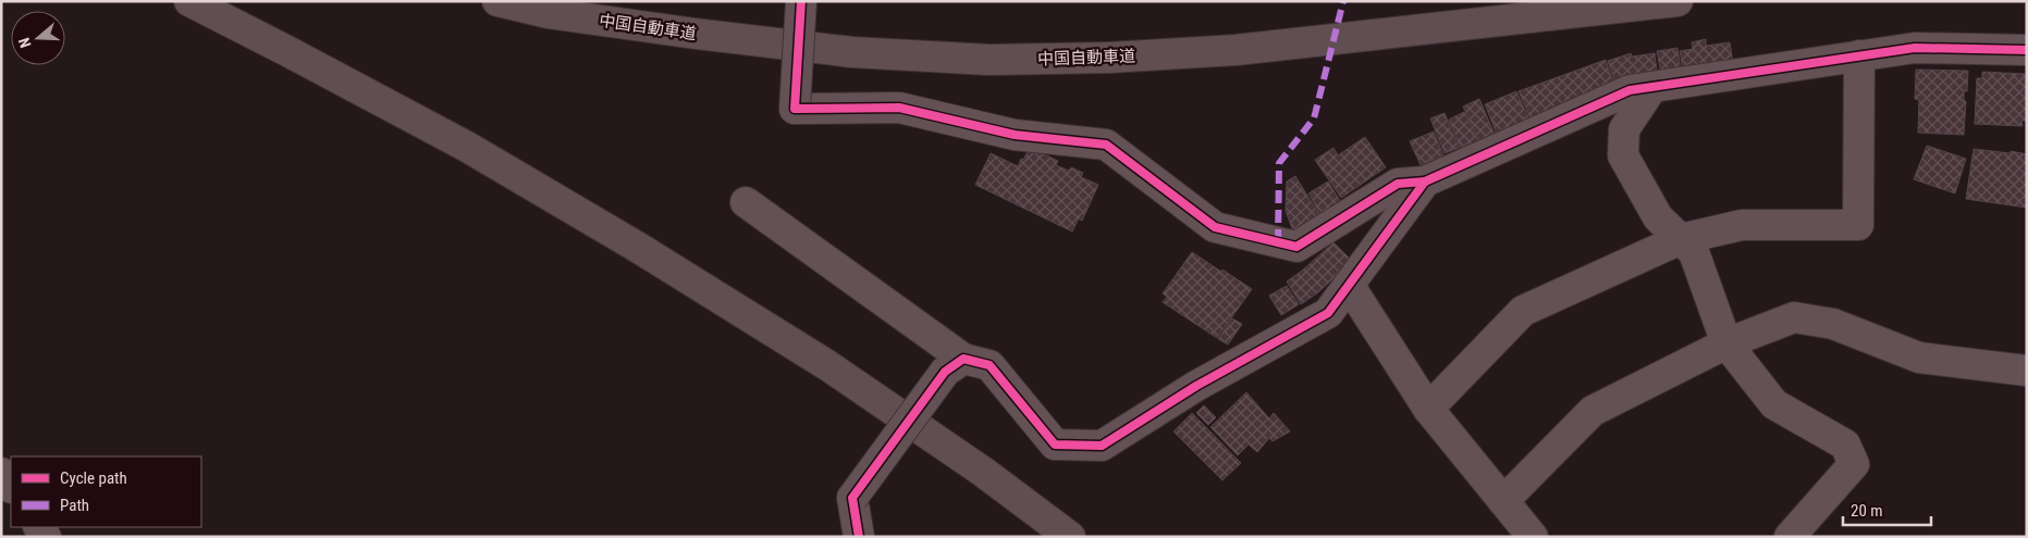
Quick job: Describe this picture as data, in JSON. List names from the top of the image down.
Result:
{
  "streets": {
    "highway": ["中国自動車道"]
  },
  "legend": ["Cycle path", "Path"],
  "scale_bar": "20 m",
  "north": "left"
}
